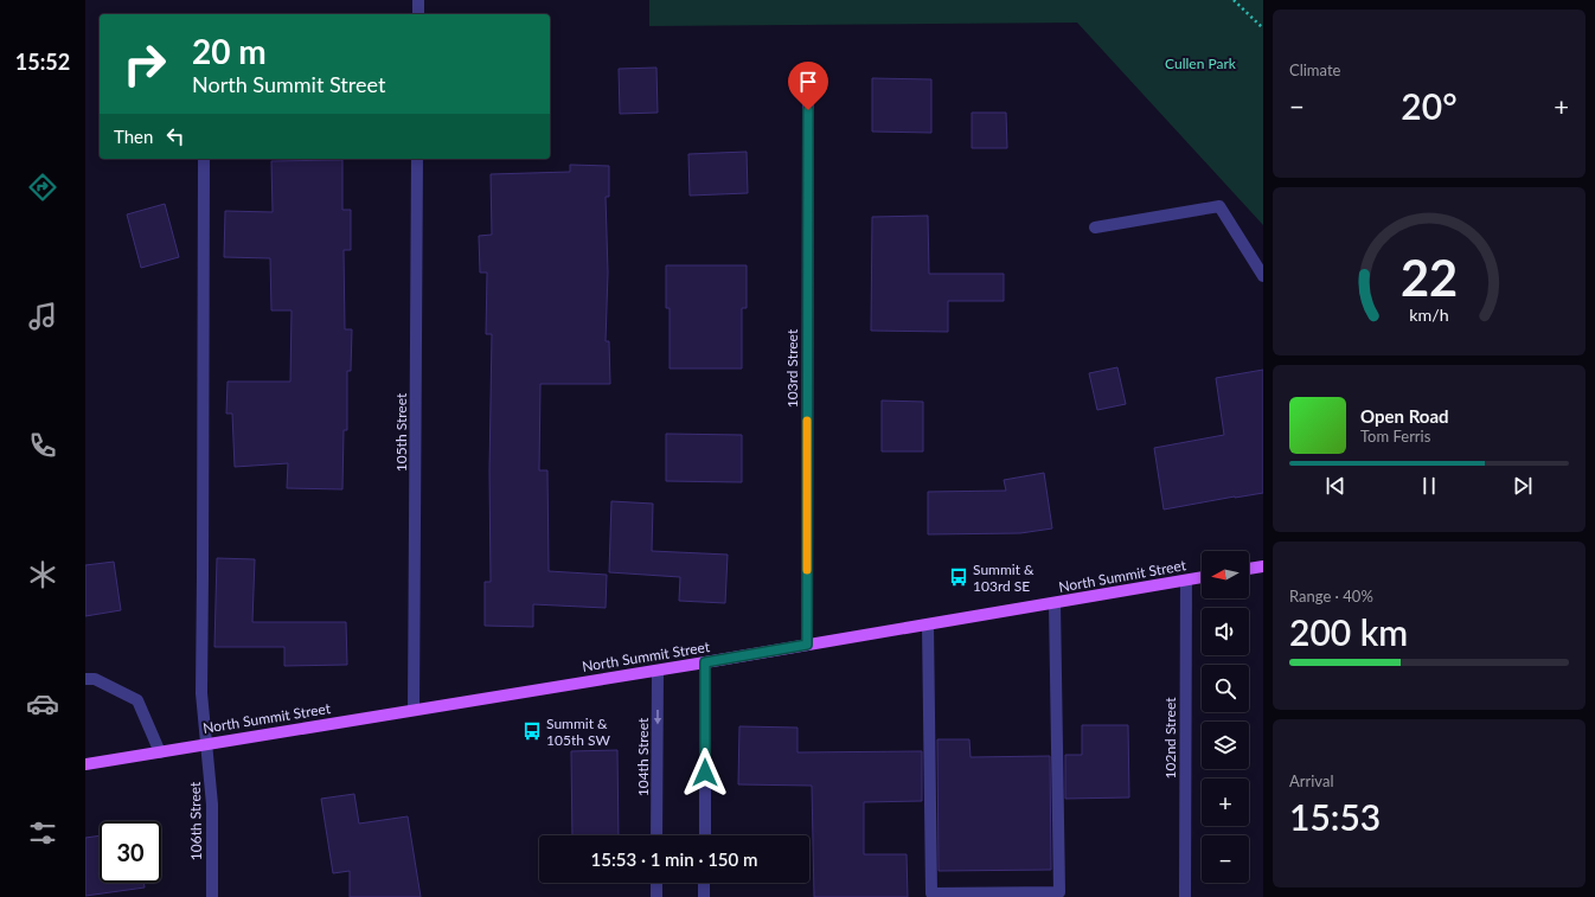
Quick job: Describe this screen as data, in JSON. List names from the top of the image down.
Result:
{
  "streets": {
    "main road": ["North Summit Street"],
    "street": [
      "103rd Street",
      "105th Street",
      "102nd Street",
      "104th Street",
      "106th Street"
    ]
  },
  "crossings": [
    ["103rd Street", "North Summit Street"],
    ["105th Street", "North Summit Street"],
    ["North Summit Street", "102nd Street"],
    ["North Summit Street", "104th Street"],
    ["North Summit Street", "106th Street"]
  ],
  "parks": ["Cullen Park"],
  "places": {
    "bus stop": ["Summit & 103rd SE", "Summit & 105th SW"]
  },
  "north": "left",
  "page": {
    "tabs": "15:52",
    "tile": [
      "Climate",
      ["Range · 40%", "200 km"],
      ["Arrival", "15:53"]
    ],
    "turn": ["20 m", "North Summit Street"],
    "heat": ["−", "20°", "+"],
    "then": "Then",
    "song": ["Open Road", "Tom Ferris"],
    "map_buttons": ["+", "−"],
    "limit": "30",
    "trip": "15:53 · 1 min · 150 m",
    "gauge": ["22", "km/h"]
  }
}
